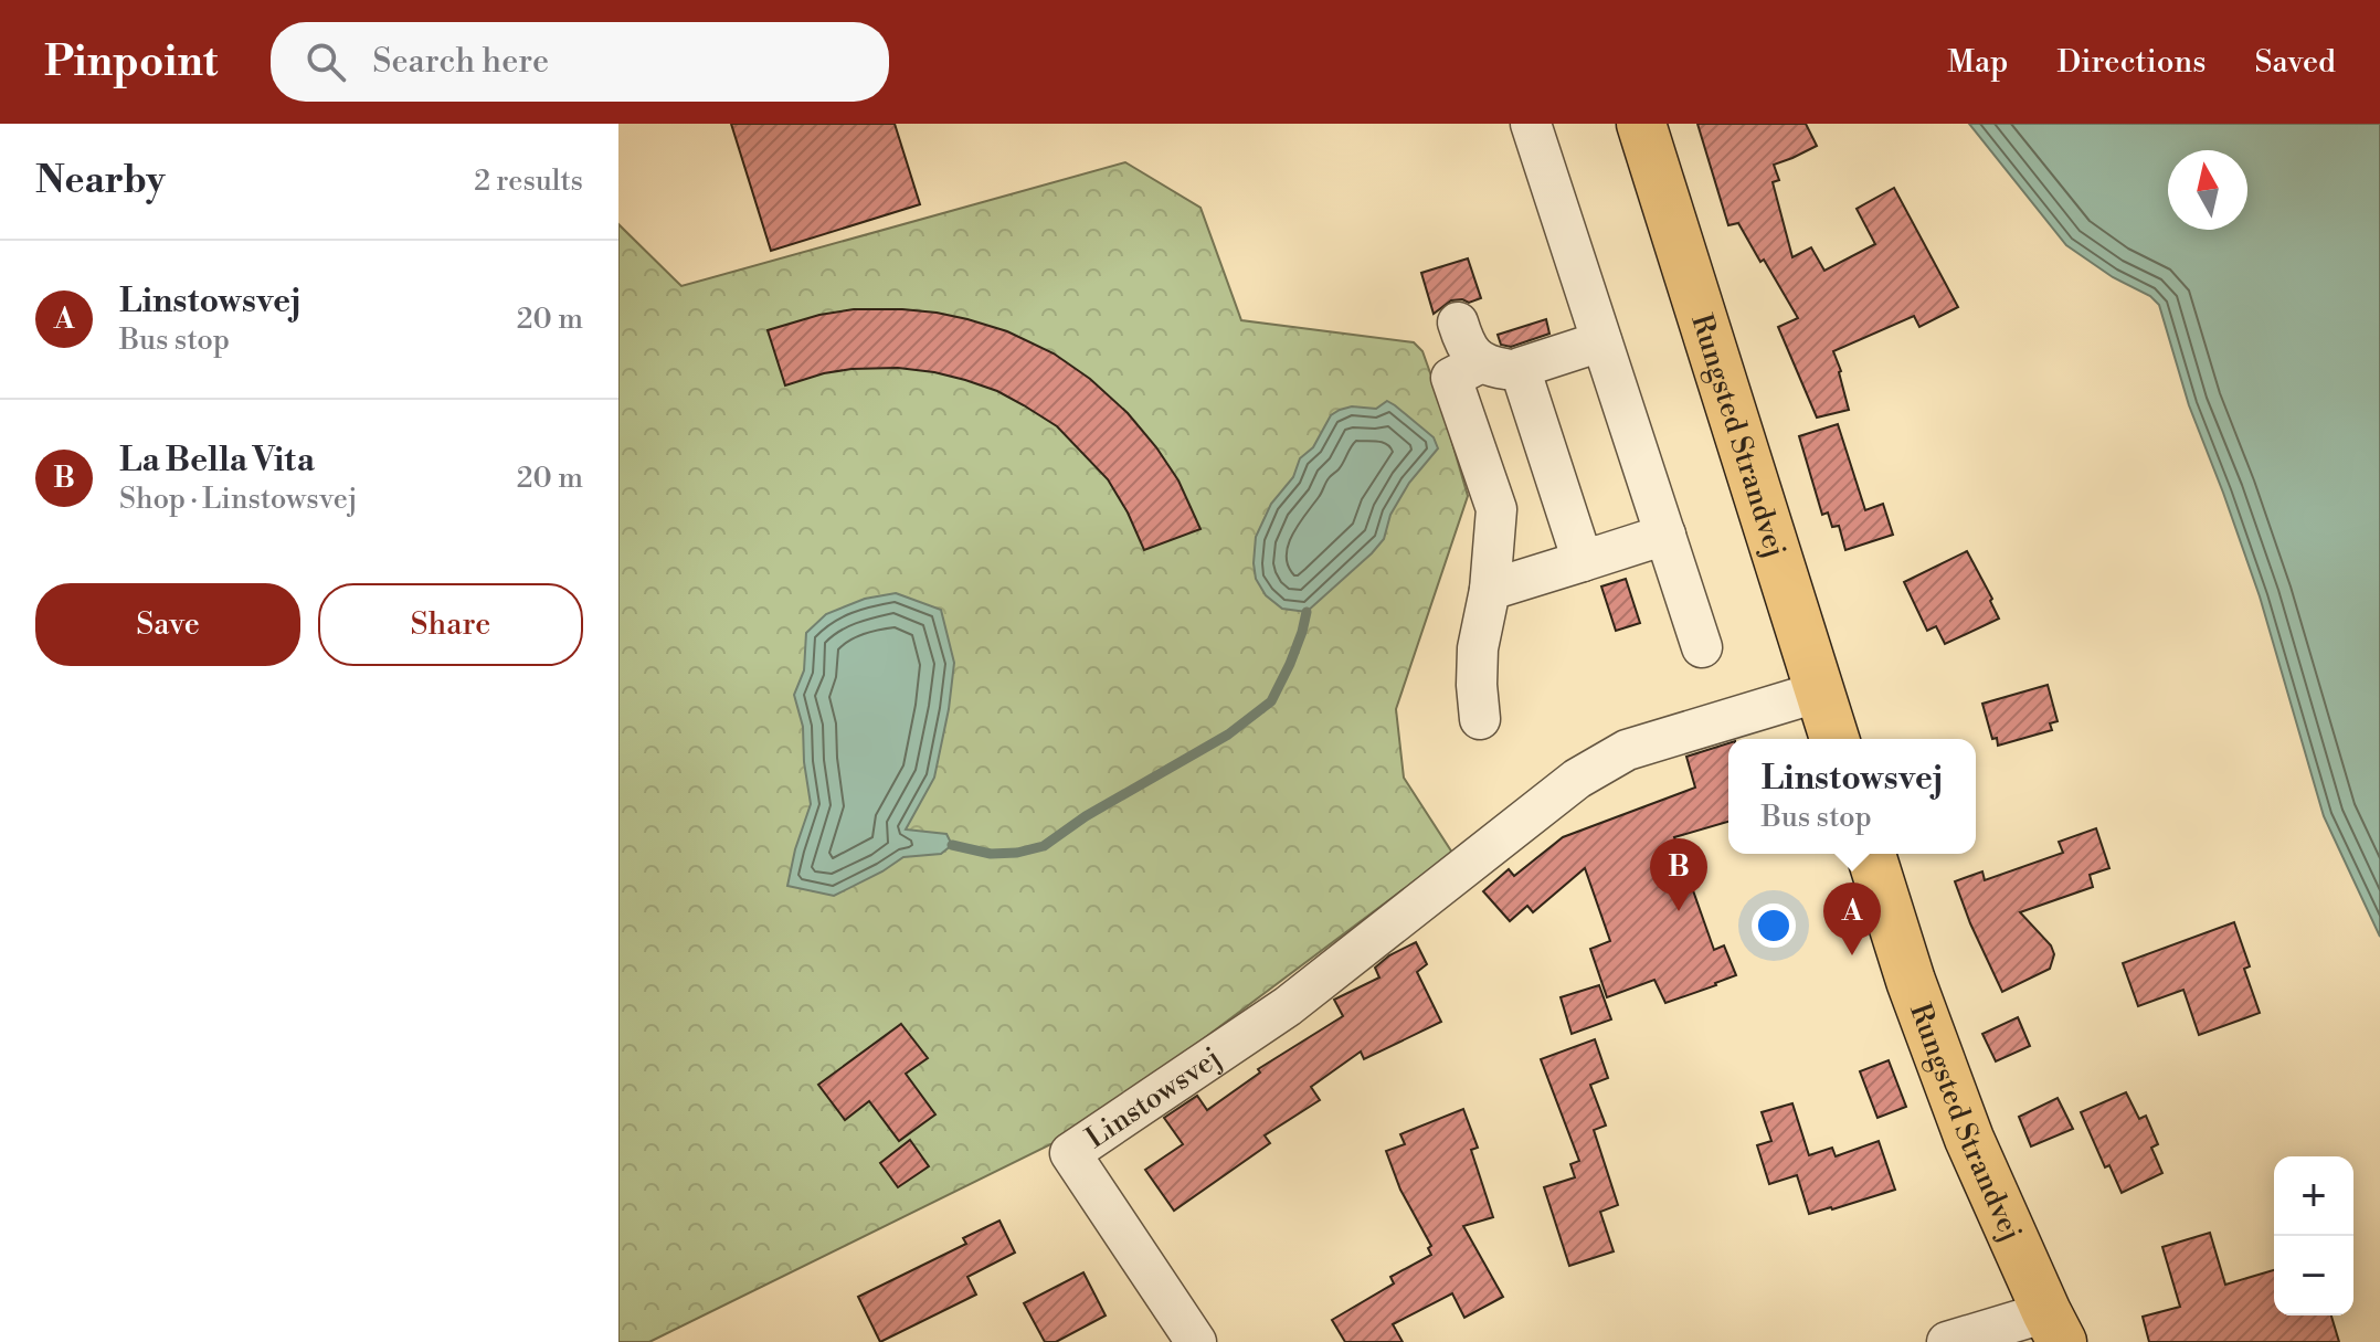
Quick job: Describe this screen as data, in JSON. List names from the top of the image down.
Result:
{
  "streets": {
    "main road": ["Rungsted Strandvej"],
    "street": ["Linstowsvej"]
  },
  "crossings": [
    ["Rungsted Strandvej", "Linstowsvej"]
  ],
  "north": "top",
  "page": {
    "header": "Pinpoint",
    "search": "Search here",
    "nav": ["Map", "Directions", "Saved"],
    "heading": ["Nearby", "2 results"],
    "list": [
      {
        "mark": "A",
        "name": "Linstowsvej",
        "note": "Bus stop",
        "value": "20 m"
      },
      {
        "mark": "B",
        "name": "La Bella Vita",
        "note": "Shop · Linstowsvej",
        "value": "20 m"
      }
    ],
    "buttons": ["Save", "Share"],
    "popup": ["Linstowsvej", "Bus stop"],
    "pins": ["B", "A"],
    "map_buttons": ["+", "−"]
  }
}
